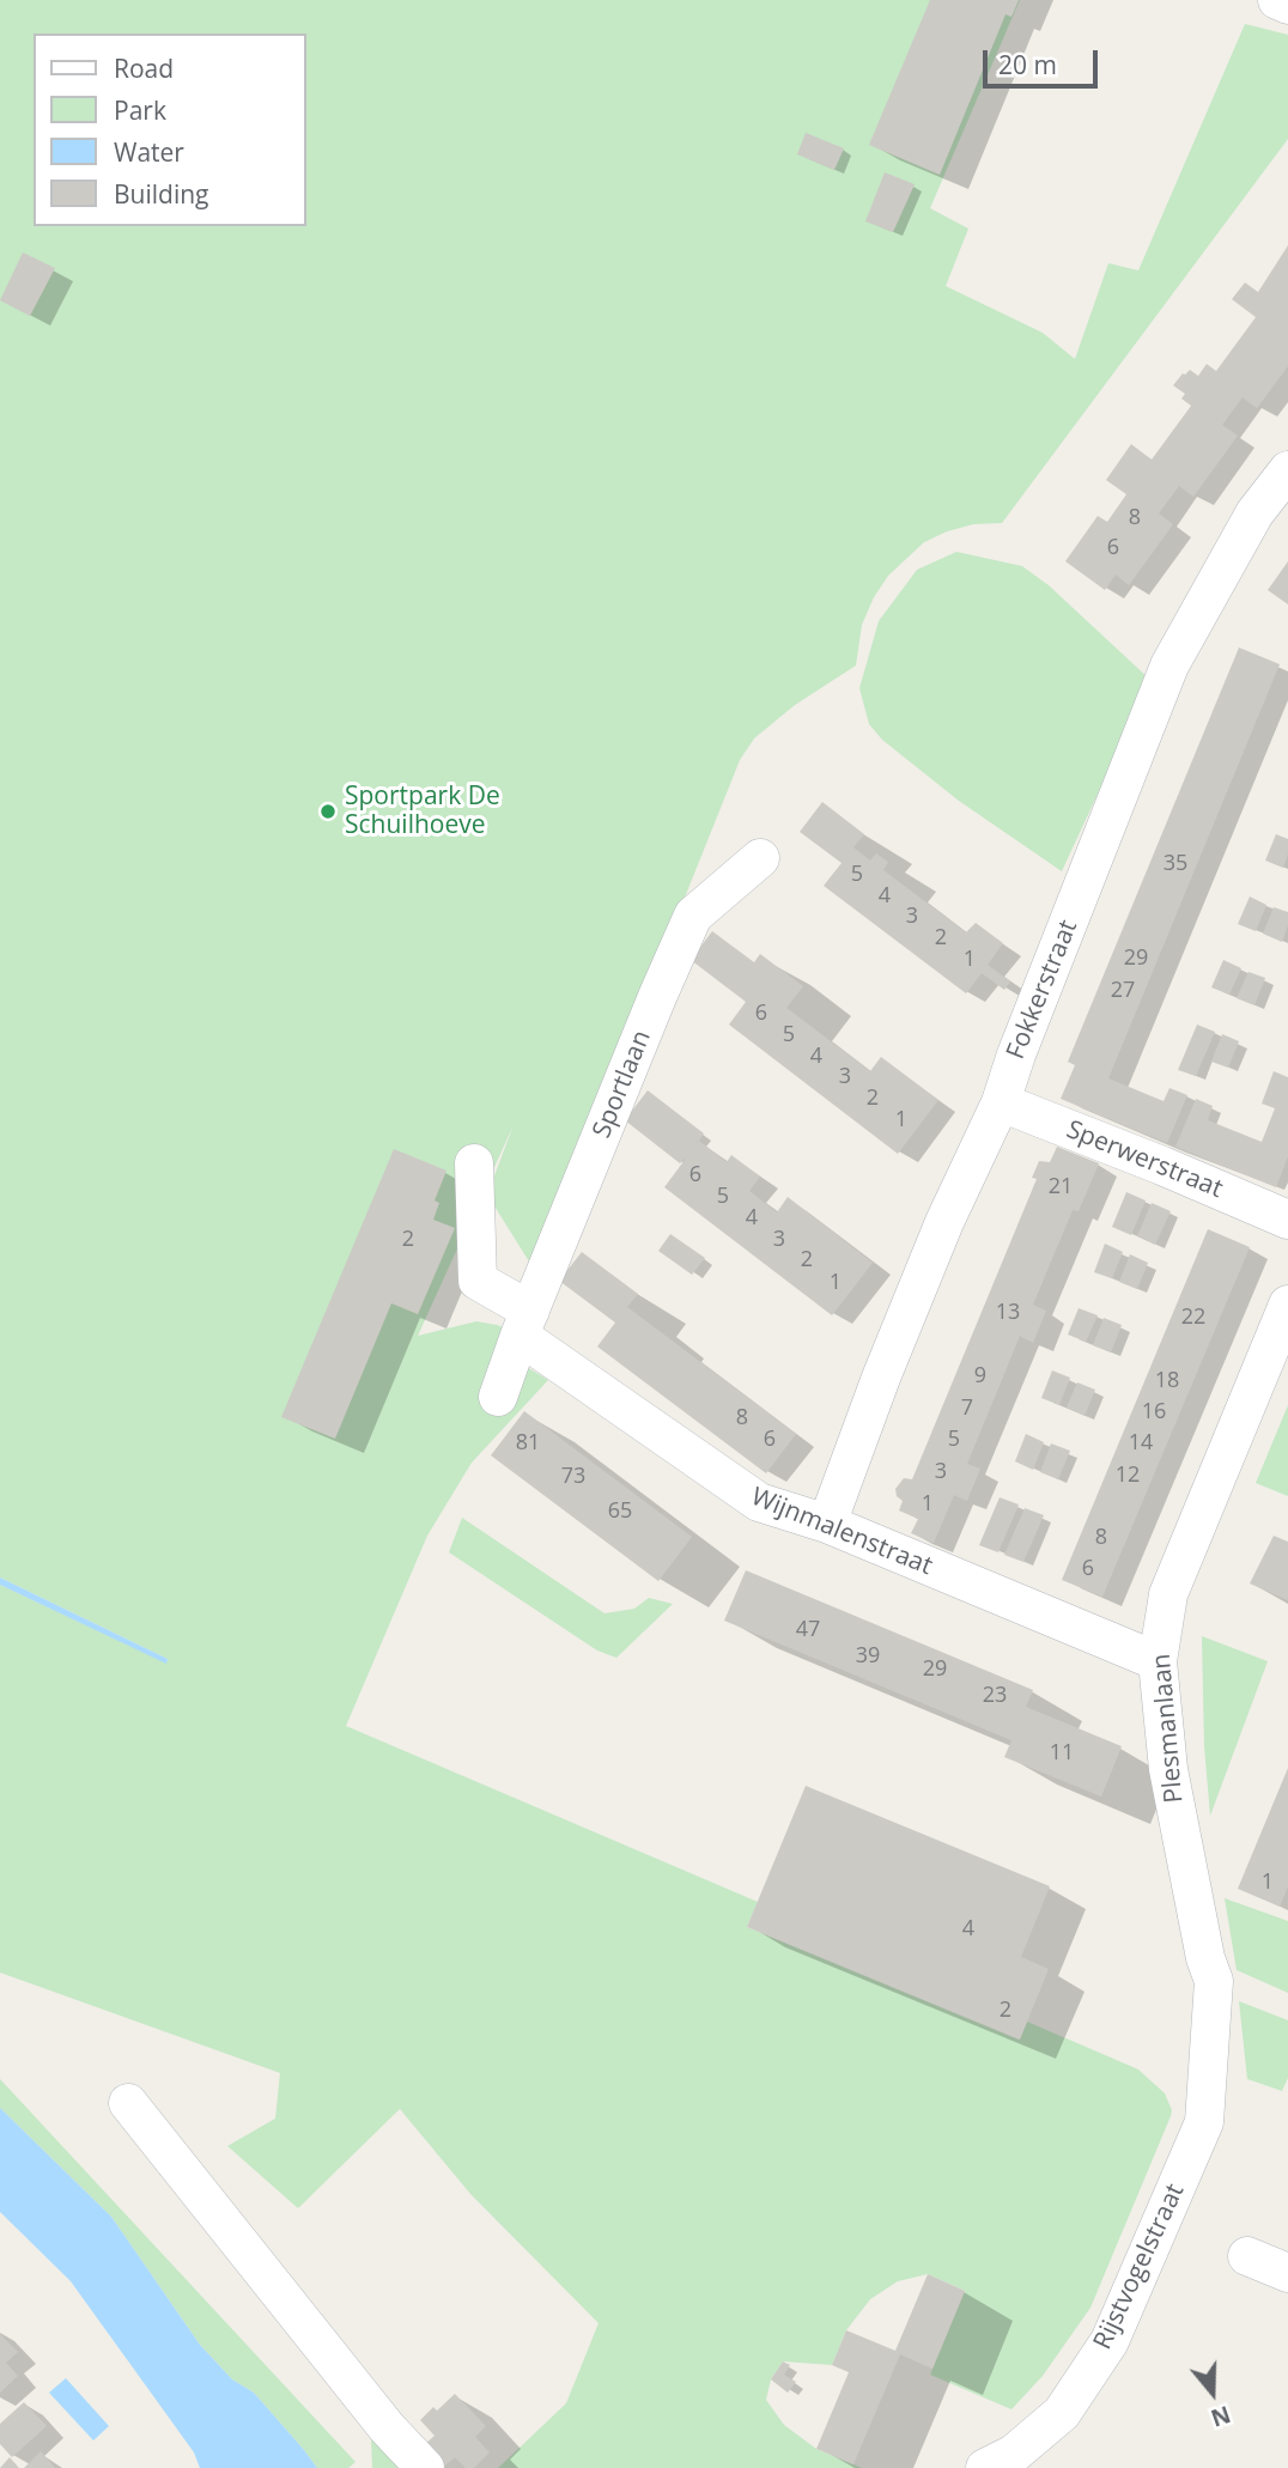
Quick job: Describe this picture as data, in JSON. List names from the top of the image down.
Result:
{
  "streets": {
    "street": [
      "Fokkerstraat",
      "Sportlaan",
      "Sperwerstraat",
      "Wijnmalenstraat",
      "Plesmanlaan",
      "Rijstvogelstraat"
    ]
  },
  "crossings": [
    ["Fokkerstraat", "Sperwerstraat"],
    ["Fokkerstraat", "Wijnmalenstraat"],
    ["Sportlaan", "Wijnmalenstraat"],
    ["Wijnmalenstraat", "Plesmanlaan"],
    ["Plesmanlaan", "Rijstvogelstraat"]
  ],
  "places": ["Sportpark De Schuilhoeve"],
  "house_numbers": [
    "8",
    "6",
    "35",
    "5",
    "4",
    "3",
    "2",
    "29",
    "1",
    "27",
    "6",
    "5",
    "4",
    "3",
    "2",
    "1",
    "6",
    "21",
    "5",
    "4",
    "2",
    "3",
    "2",
    "1",
    "13",
    "22",
    "9",
    "18",
    "7",
    "16",
    "8",
    "6",
    "5",
    "81",
    "14",
    "3",
    "12",
    "73",
    "1",
    "65",
    "8",
    "6",
    "47",
    "39",
    "29",
    "23",
    "11",
    "1",
    "4",
    "2"
  ],
  "legend": [
    "Road",
    "Park",
    "Water",
    "Building"
  ],
  "scale_bar": "20 m",
  "north": "bottom"
}
